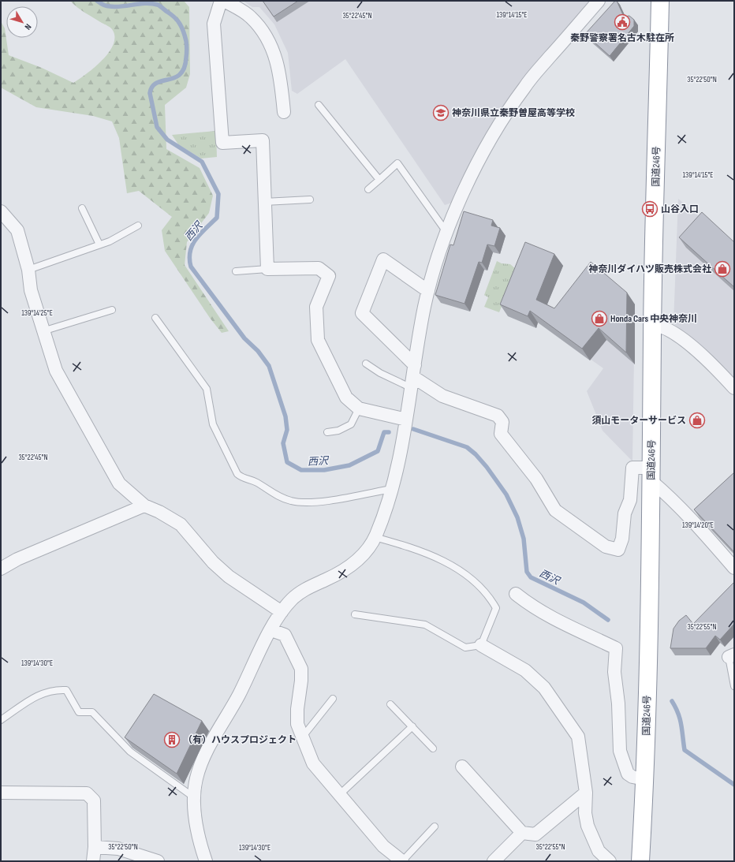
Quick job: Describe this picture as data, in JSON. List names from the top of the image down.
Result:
{
  "streets": {
    "highway": ["国道246号"]
  },
  "water": ["西沢"],
  "places": {
    "public building": ["秦野警察署名古木駐在所"],
    "school or university": ["神奈川県立秦野曽屋高等学校"],
    "bus stop": ["山谷入口"],
    "shop": ["神奈川ダイハツ販売株式会社", "Honda Cars 中央神奈川", "須山モーターサービス"],
    "building": ["（有）ハウスプロジェクト"]
  },
  "north": "bottom right",
  "coordinates": [
    "139°14'15\"E",
    "35°22'45\"N",
    "35°22'50\"N",
    "139°14'25\"E",
    "139°14'20\"E",
    "35°22'55\"N",
    "139°14'30\"E"
  ]
}
